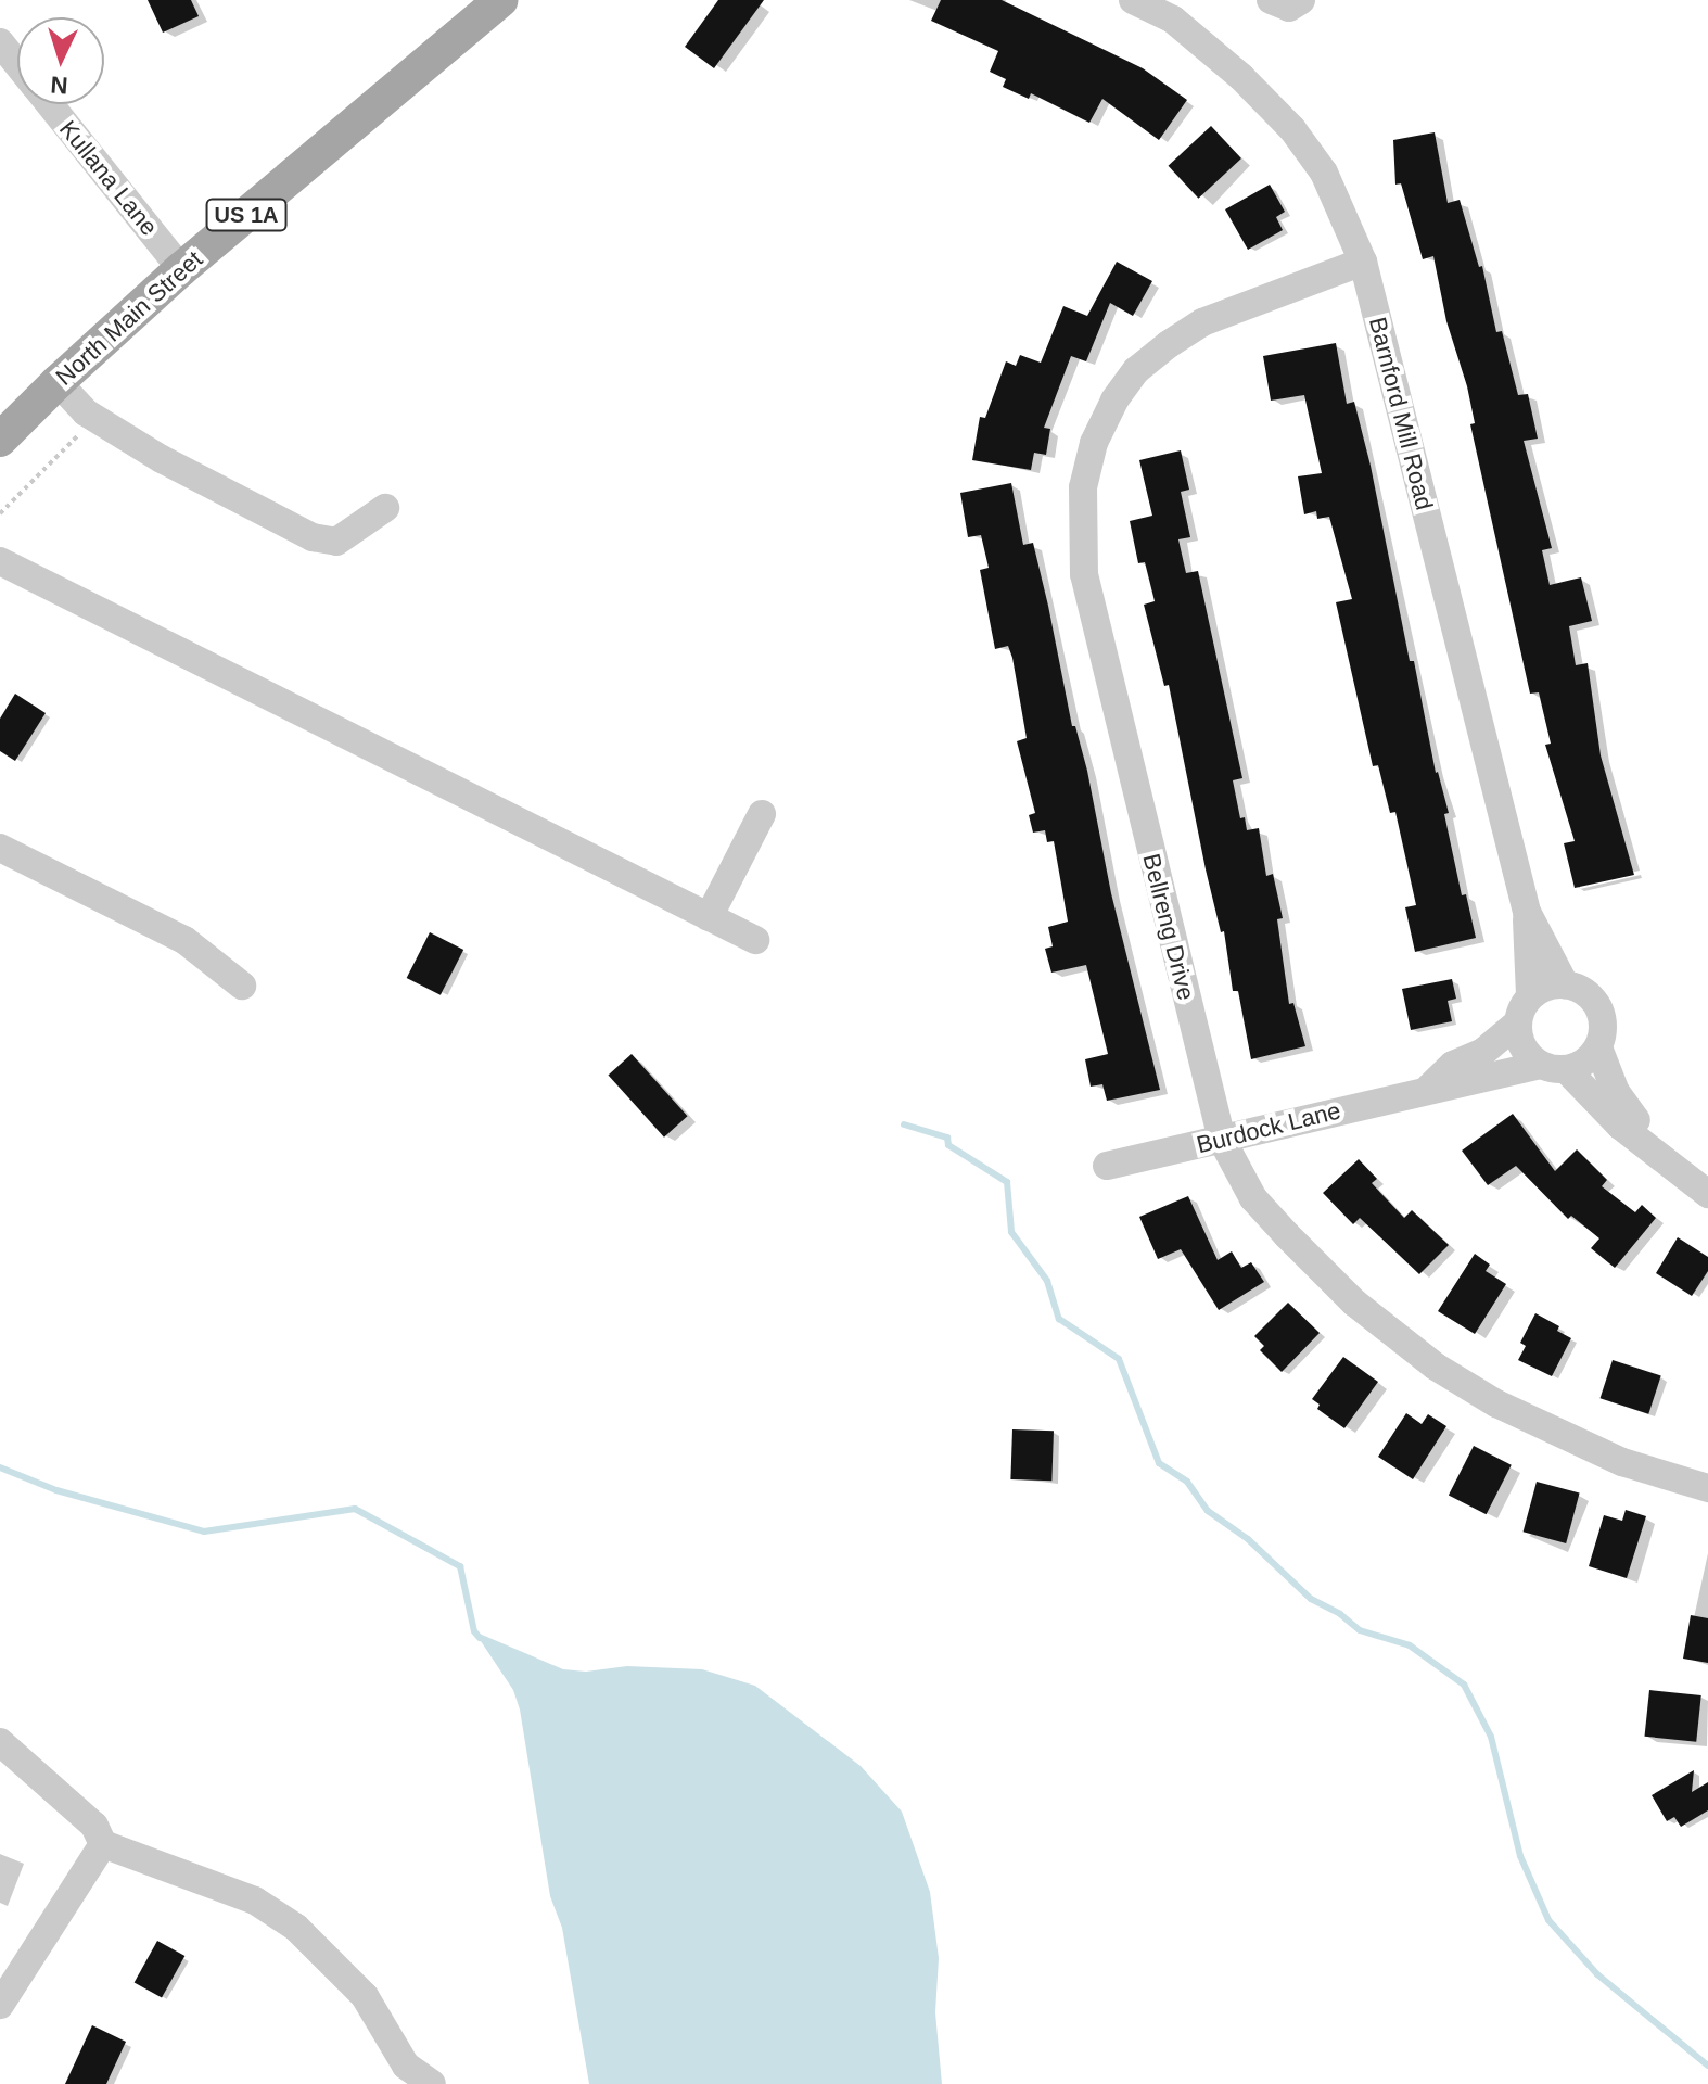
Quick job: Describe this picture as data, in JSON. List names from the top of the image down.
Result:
{
  "streets": {
    "main road": ["US 1A", "North Main Street"],
    "street": [
      "Kullana Lane",
      "Barnford Mill Road",
      "Bellreng Drive",
      "Burdock Lane"
    ]
  },
  "crossings": [
    ["Kullana Lane", "North Main Street"],
    ["Barnford Mill Road", "Bellreng Drive"],
    ["Barnford Mill Road", "Burdock Lane"],
    ["Bellreng Drive", "Burdock Lane"]
  ],
  "north": "bottom"
}
